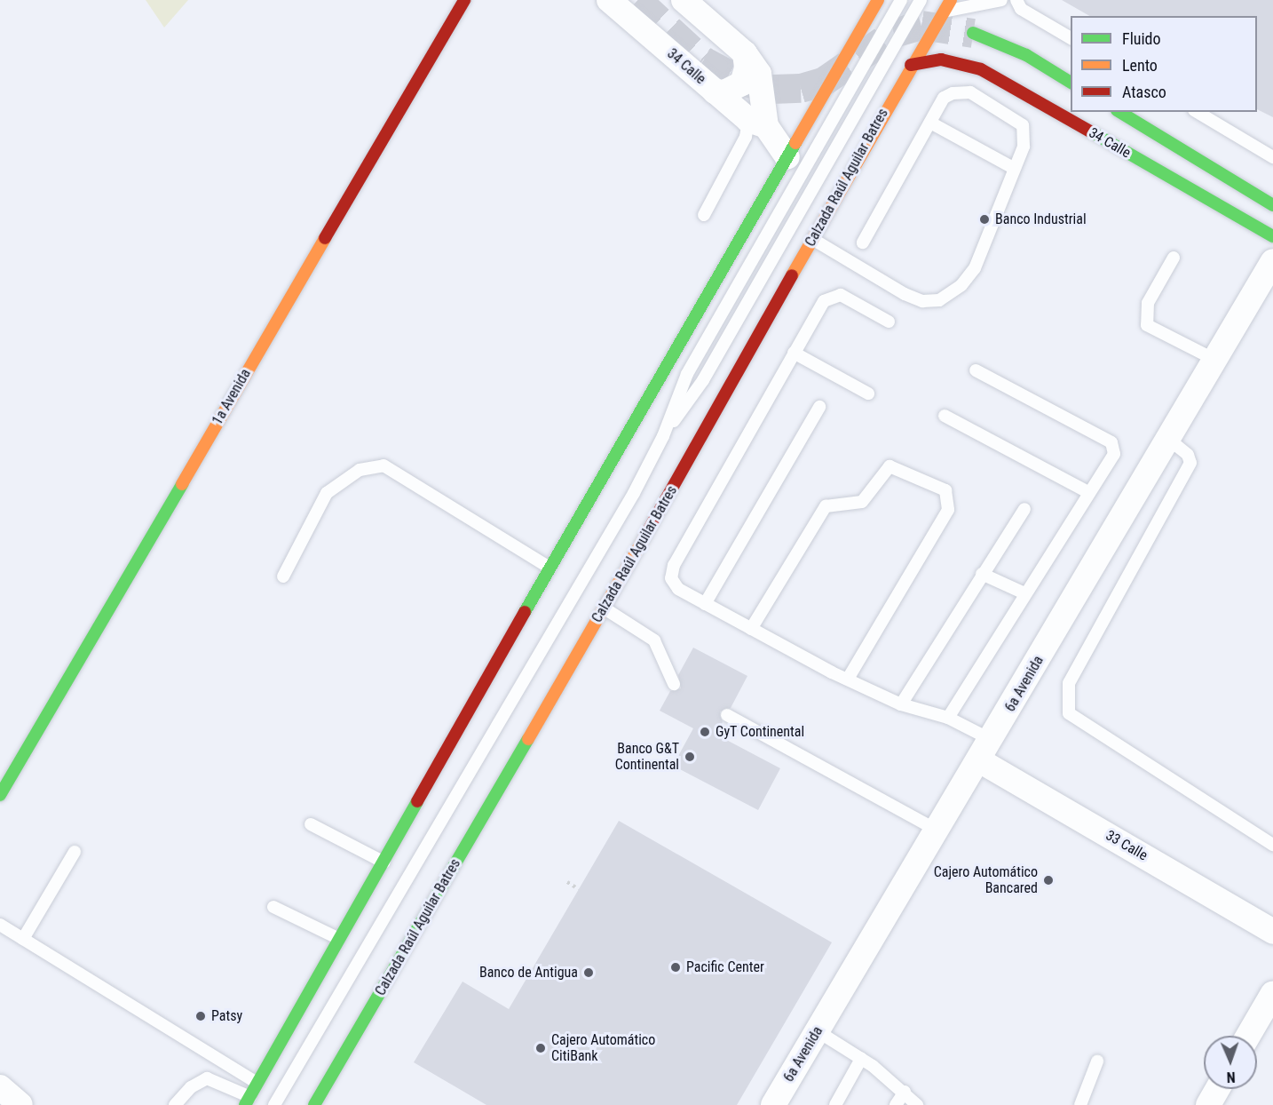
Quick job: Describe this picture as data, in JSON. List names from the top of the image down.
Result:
{
  "streets": {
    "main road": ["34 Calle", "Calzada Raúl Aguilar Batres", "1a Avenida"],
    "street": ["6a Avenida", "33 Calle"]
  },
  "crossings": [
    ["34 Calle", "Calzada Raúl Aguilar Batres"],
    ["6a Avenida", "33 Calle"]
  ],
  "places": [
    "Banco Industrial",
    "GyT Continental",
    "Banco G&T Continental",
    "Cajero Automático Bancared",
    "Pacific Center",
    "Banco de Antigua",
    "Patsy",
    "Cajero Automático CitiBank"
  ],
  "legend": ["Fluido", "Lento", "Atasco"],
  "north": "bottom"
}
